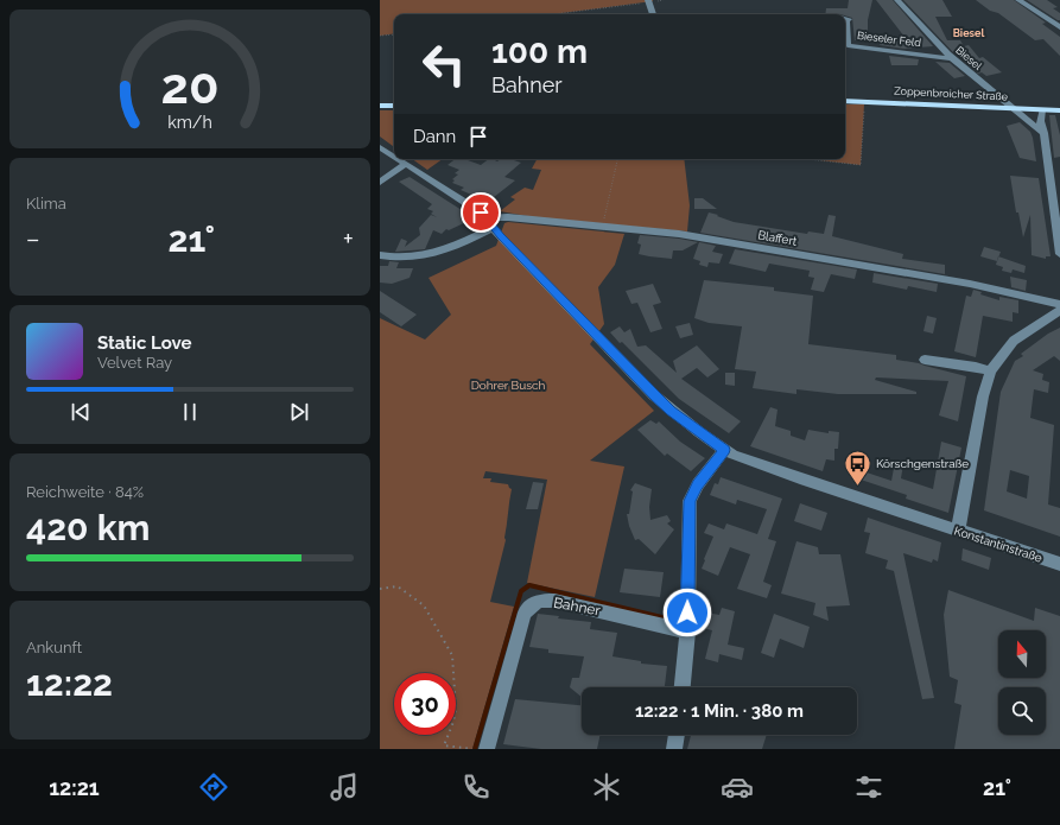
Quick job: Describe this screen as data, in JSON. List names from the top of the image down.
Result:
{
  "streets": {
    "main road": ["Zoppenbroicher Straße"],
    "street": [
      "Bieseler Feld",
      "Biesel",
      "Blaffert",
      "Konstantinstraße",
      "Bahner"
    ]
  },
  "crossings": [
    ["Bieseler Feld", "Biesel"],
    ["Biesel", "Zoppenbroicher Straße"]
  ],
  "districts": ["Biesel"],
  "parks": ["Dohrer Busch"],
  "places": {
    "bus stop": ["Körschgenstraße"]
  },
  "north": "top",
  "page": {
    "turn": ["100 m", "Bahner"],
    "then": "Dann",
    "tile": [
      "Klima",
      ["Reichweite · 84%", "420 km"],
      ["Ankunft", "12:22"]
    ],
    "heat": ["−", "21°", "+"],
    "song": ["Static Love", "Velvet Ray"],
    "limit": "30",
    "trip": "12:22 · 1 Min. · 380 m",
    "tabs": ["12:21", "21°"],
    "gauge": ["20", "km/h"]
  }
}
